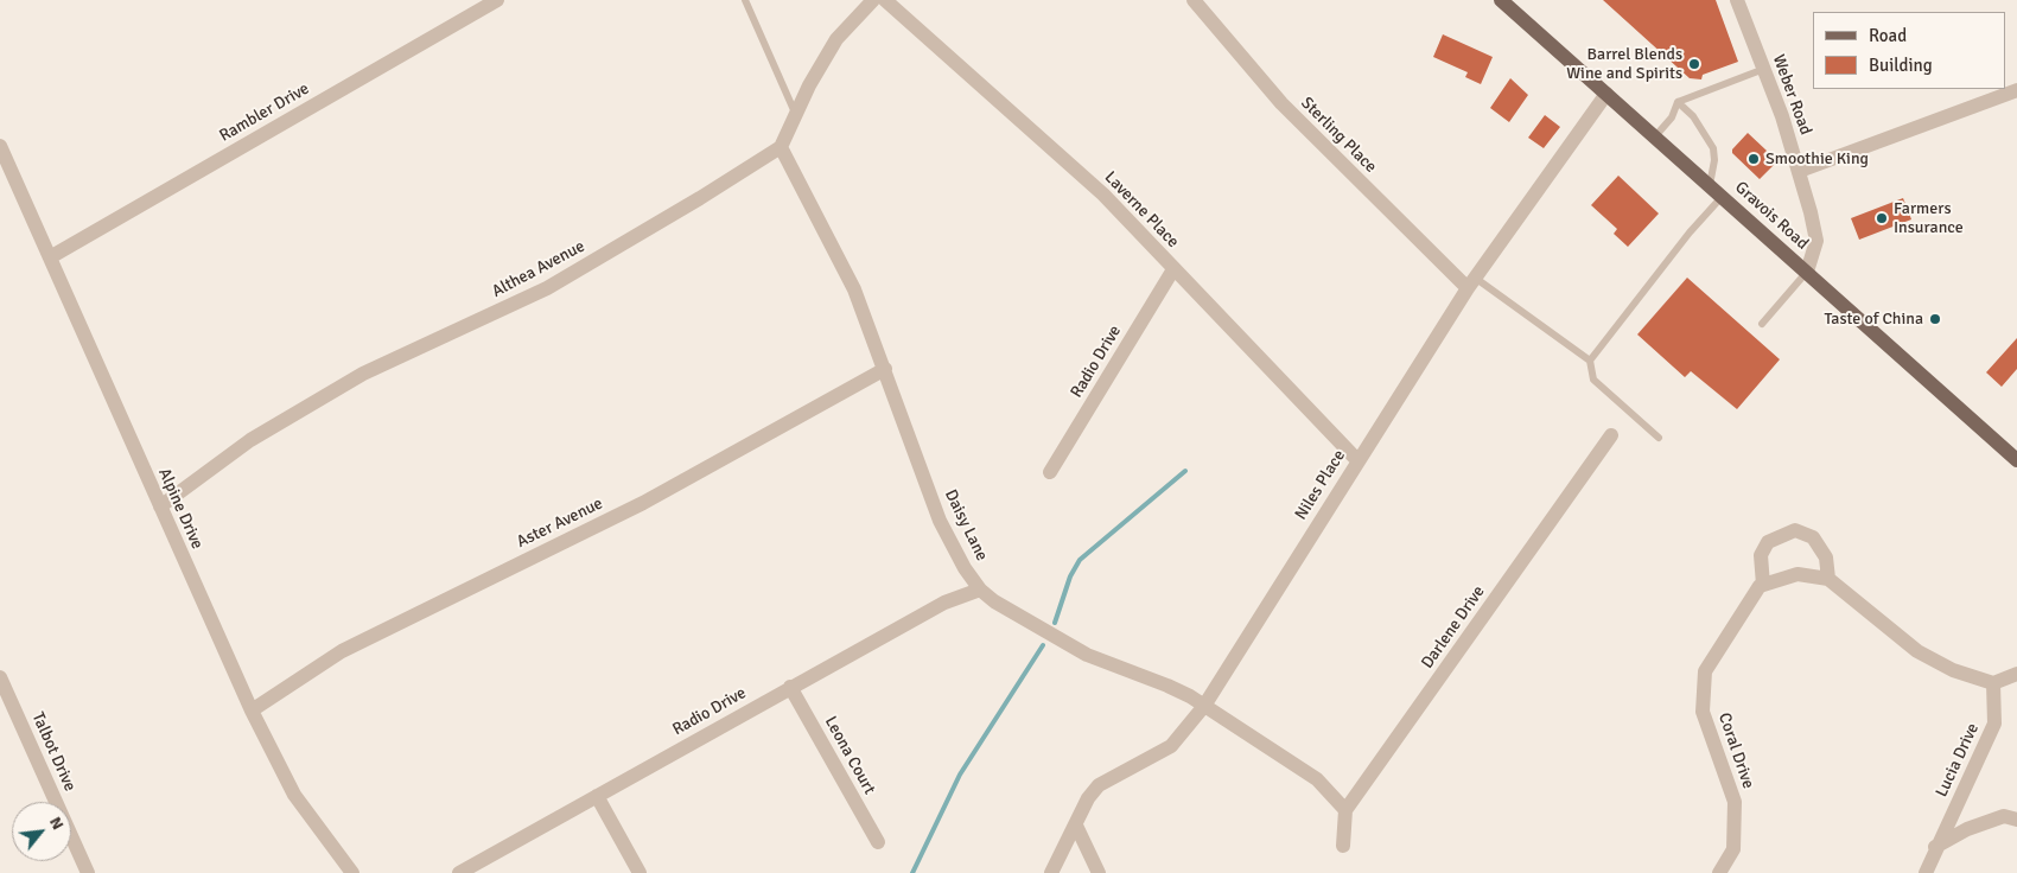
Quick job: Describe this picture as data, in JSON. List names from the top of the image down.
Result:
{
  "streets": {
    "main road": ["Gravois Road"],
    "street": [
      "Weber Road",
      "Rambler Drive",
      "Sterling Place",
      "Laverne Place",
      "Althea Avenue",
      "Radio Drive",
      "Niles Place",
      "Alpine Drive",
      "Aster Avenue",
      "Daisy Lane",
      "Darlene Drive",
      "Coral Drive",
      "Talbot Drive",
      "Leona Court",
      "Lucia Drive"
    ]
  },
  "crossings": [
    ["Weber Road", "Gravois Road"],
    ["Rambler Drive", "Alpine Drive"],
    ["Sterling Place", "Niles Place"],
    ["Laverne Place", "Radio Drive"],
    ["Laverne Place", "Niles Place"],
    ["Gravois Road", "Niles Place"],
    ["Althea Avenue", "Alpine Drive"],
    ["Althea Avenue", "Daisy Lane"],
    ["Radio Drive", "Daisy Lane"],
    ["Radio Drive", "Leona Court"],
    ["Niles Place", "Daisy Lane"],
    ["Alpine Drive", "Aster Avenue"],
    ["Aster Avenue", "Daisy Lane"],
    ["Daisy Lane", "Darlene Drive"]
  ],
  "places": [
    "Barrel Blends Wine and Spirits",
    "Smoothie King",
    "Farmers Insurance",
    "Taste of China"
  ],
  "legend": ["Road", "Building"],
  "north": "top right"
}
